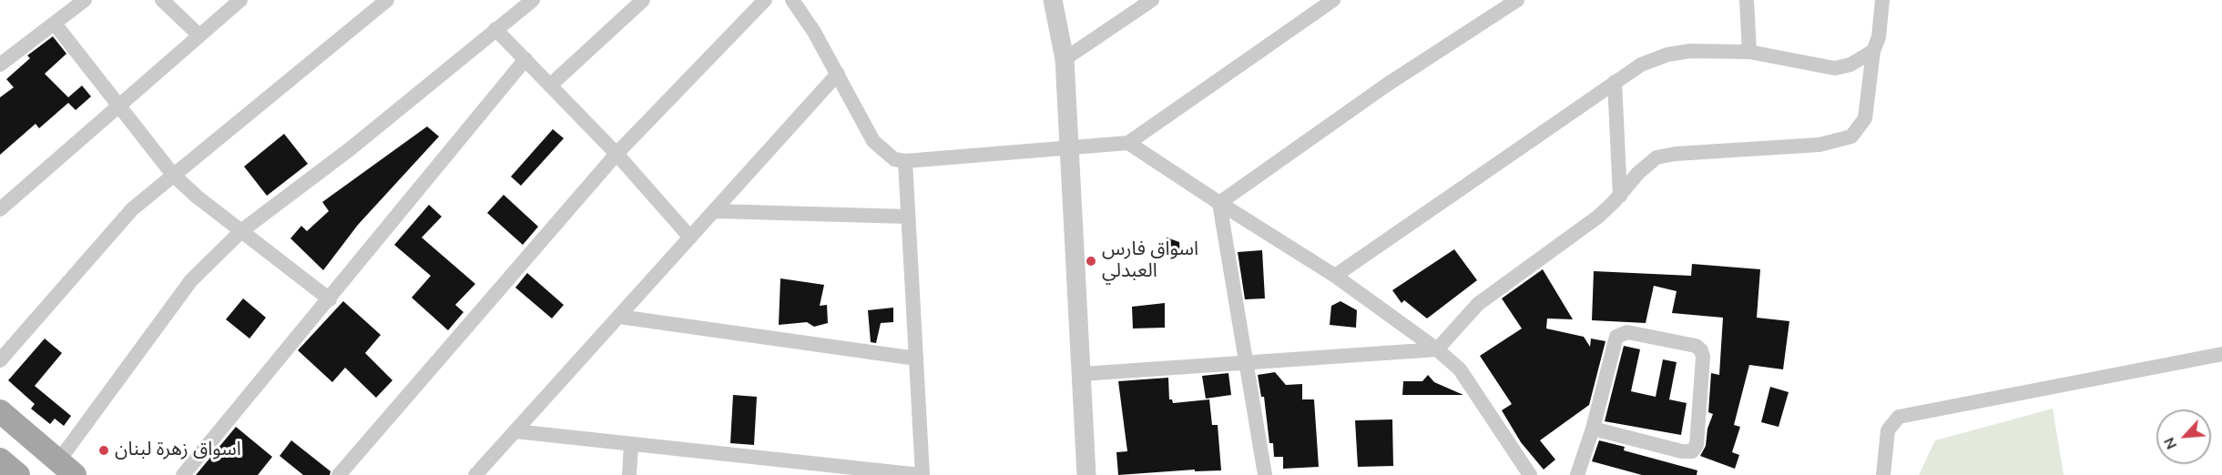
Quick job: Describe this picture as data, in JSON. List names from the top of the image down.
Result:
{
  "places": ["اسواق فارس العبدلي", "اسواق زهرة لبنان"],
  "north": "bottom left"
}
